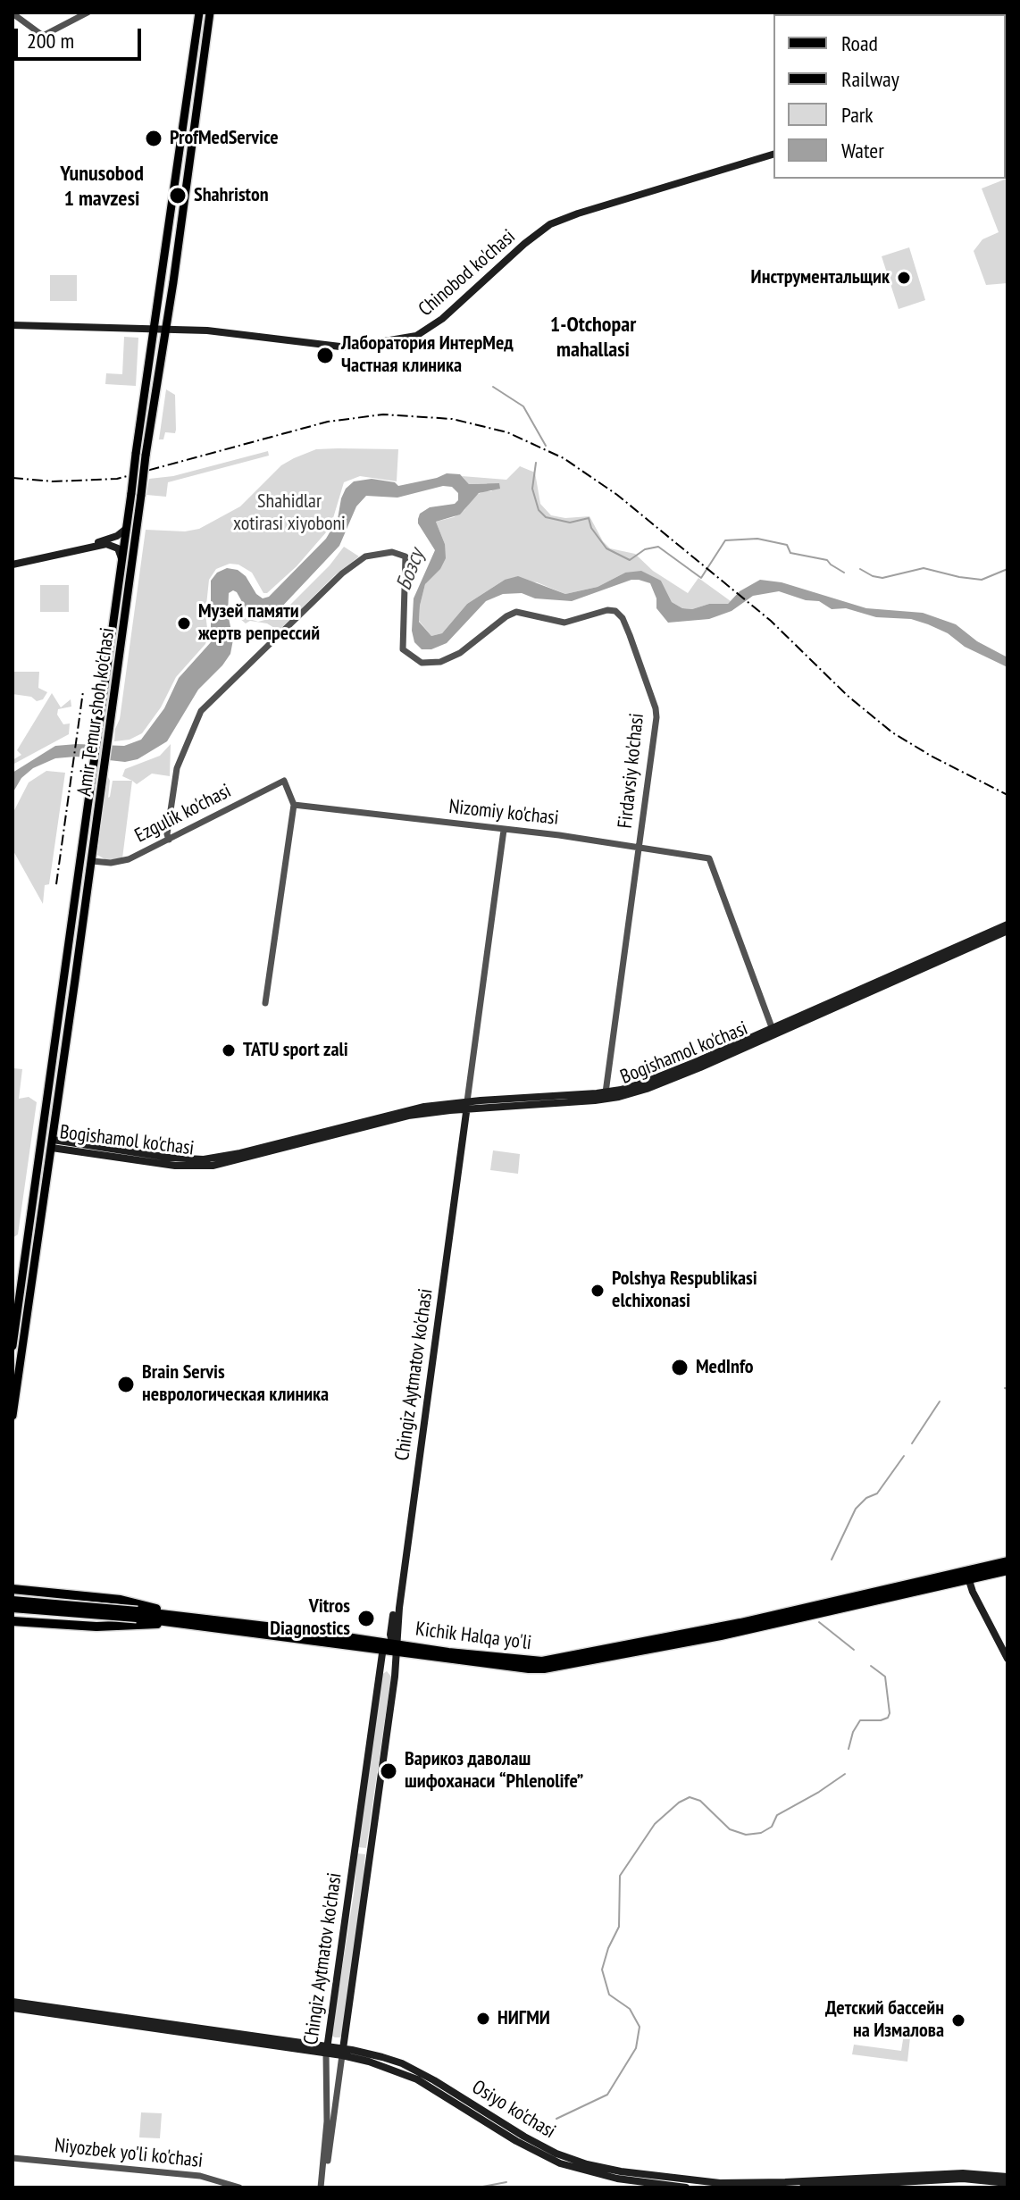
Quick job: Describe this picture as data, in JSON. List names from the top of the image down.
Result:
{
  "streets": {
    "highway": ["Kichik Halqa yo'li"],
    "main road": [
      "Chinobod ko'chasi",
      "Amir Temur shoh ko'chasi",
      "Bogishamol ko'chasi",
      "Chingiz Aytmatov ko'chasi",
      "Osiyo ko'chasi"
    ],
    "street": [
      "Firdavsiy ko'chasi",
      "Nizomiy ko'chasi",
      "Ezgulik ko'chasi",
      "Niyozbek yo'li ko'chasi"
    ]
  },
  "crossings": [
    ["Chinobod ko'chasi", "Amir Temur shoh ko'chasi"],
    ["Amir Temur shoh ko'chasi", "Ezgulik ko'chasi"],
    ["Amir Temur shoh ko'chasi", "Bogishamol ko'chasi"],
    ["Firdavsiy ko'chasi", "Nizomiy ko'chasi"],
    ["Firdavsiy ko'chasi", "Ezgulik ko'chasi"],
    ["Firdavsiy ko'chasi", "Bogishamol ko'chasi"],
    ["Nizomiy ko'chasi", "Ezgulik ko'chasi"],
    ["Nizomiy ko'chasi", "Bogishamol ko'chasi"],
    ["Nizomiy ko'chasi", "Chingiz Aytmatov ko'chasi"],
    ["Bogishamol ko'chasi", "Chingiz Aytmatov ko'chasi"],
    ["Chingiz Aytmatov ko'chasi", "Kichik Halqa yo'li"],
    ["Chingiz Aytmatov ko'chasi", "Osiyo ko'chasi"]
  ],
  "districts": ["Yunusobod 1 mavzesi", "1-Otchopar mahallasi"],
  "water": ["Бозсу"],
  "parks": ["Shahidlar xotirasi xiyoboni"],
  "places": [
    "ProfMedService",
    "Shahriston",
    "Инструментальщик",
    "Лаборатория ИнтерМед Частная клиника",
    "Музей памяти жертв репрессий",
    "TATU sport zali",
    "Polshya Respublikasi elchixonasi",
    "MedInfo",
    "Brain Servis неврологическая клиника",
    "Vitros Diagnostics",
    "Варикоз даволаш шифоханаси “Phlenolife”",
    "НИГМИ",
    "Детский бассейн на Измалова"
  ],
  "legend": [
    "Road",
    "Railway",
    "Park",
    "Water"
  ],
  "scale_bar": "200 m"
}
